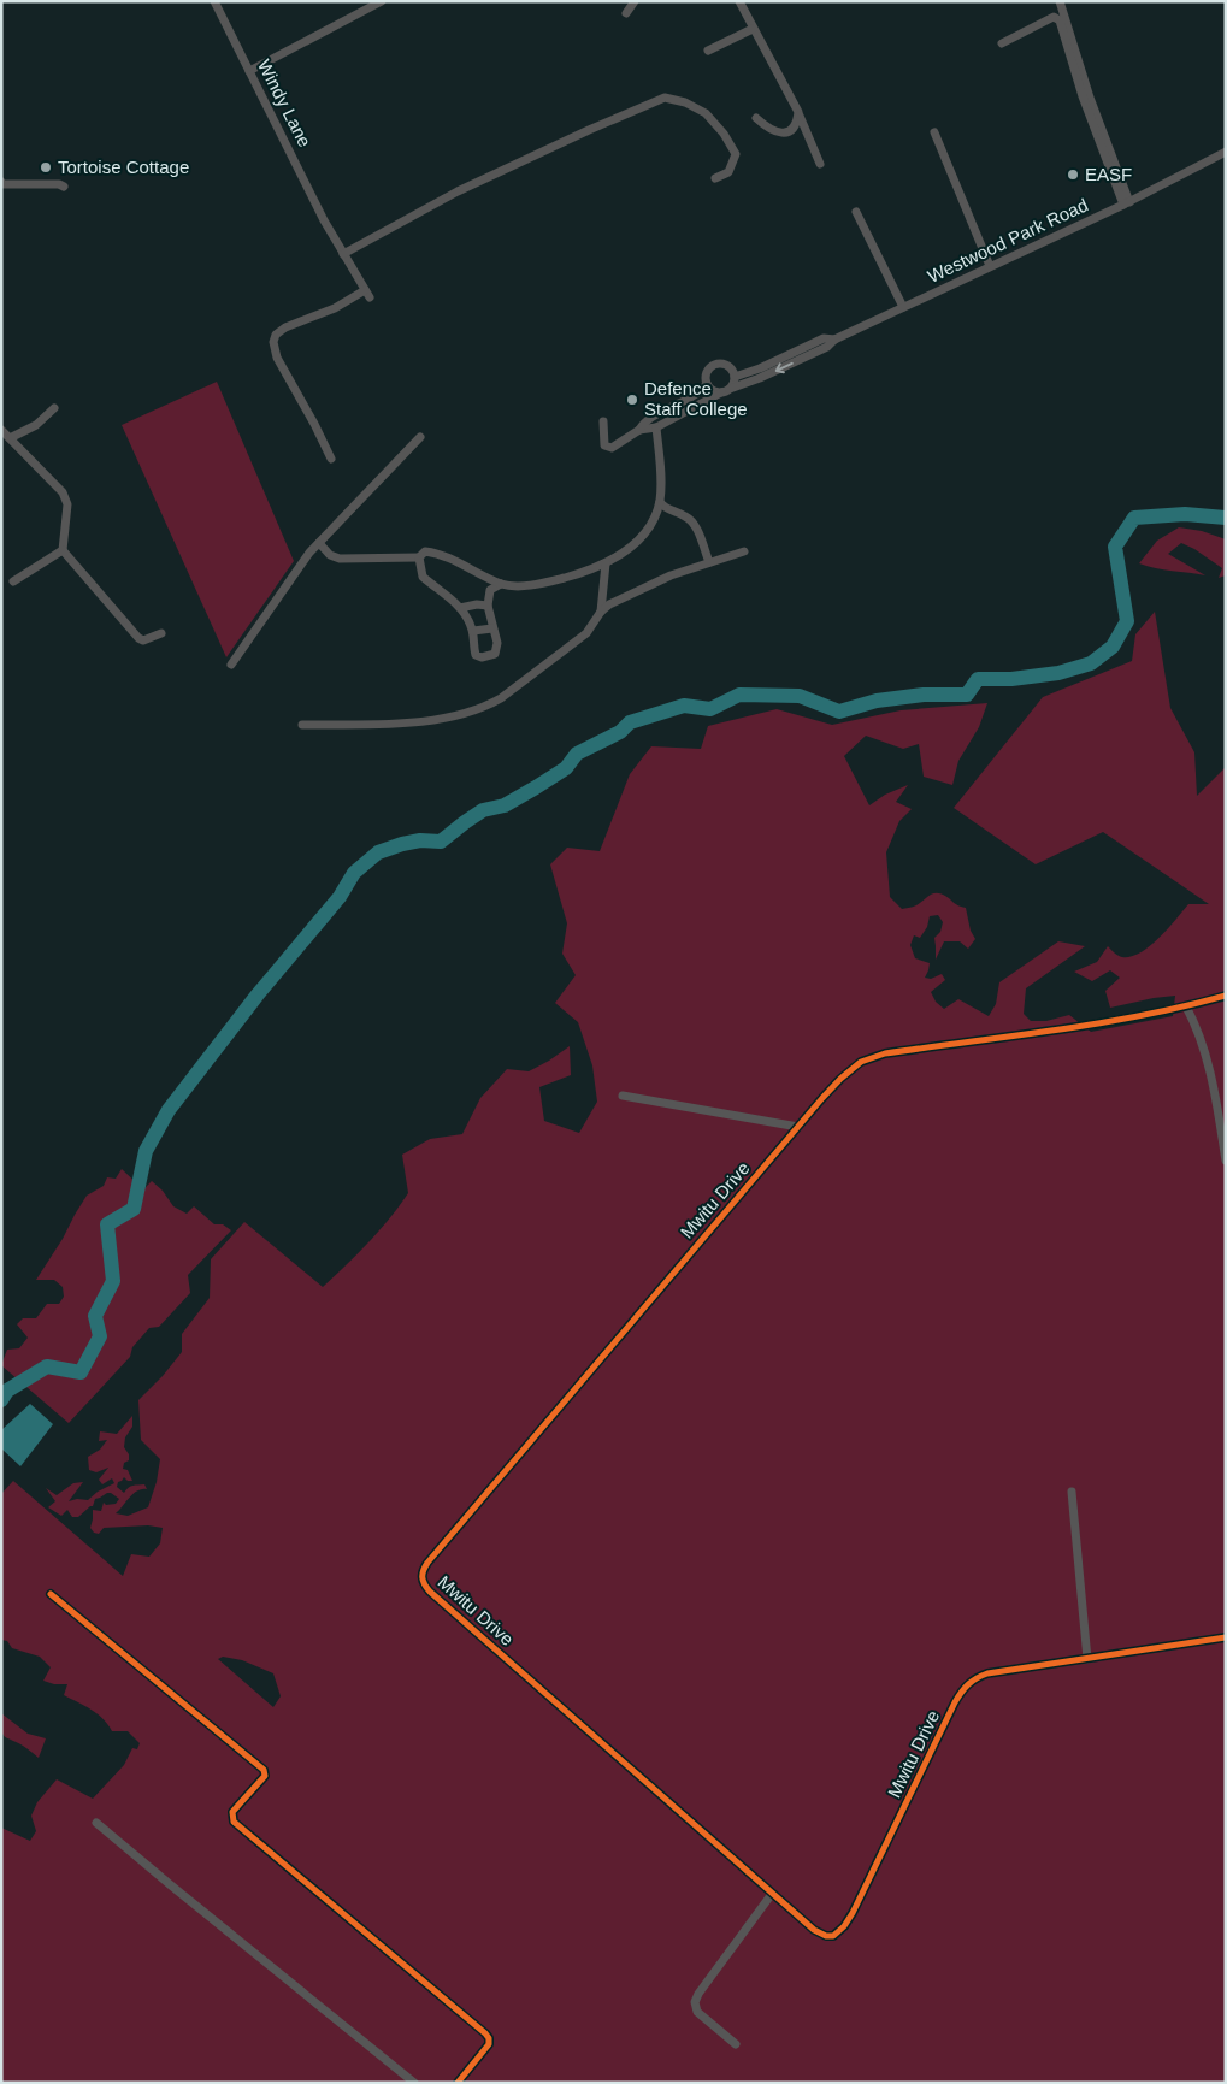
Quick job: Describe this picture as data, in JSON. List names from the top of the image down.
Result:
{
  "streets": {
    "street": ["Windy Lane", "Westwood Park Road", "Mwitu Drive"]
  },
  "places": ["Tortoise Cottage", "EASF", "Defence Staff College"]
}
